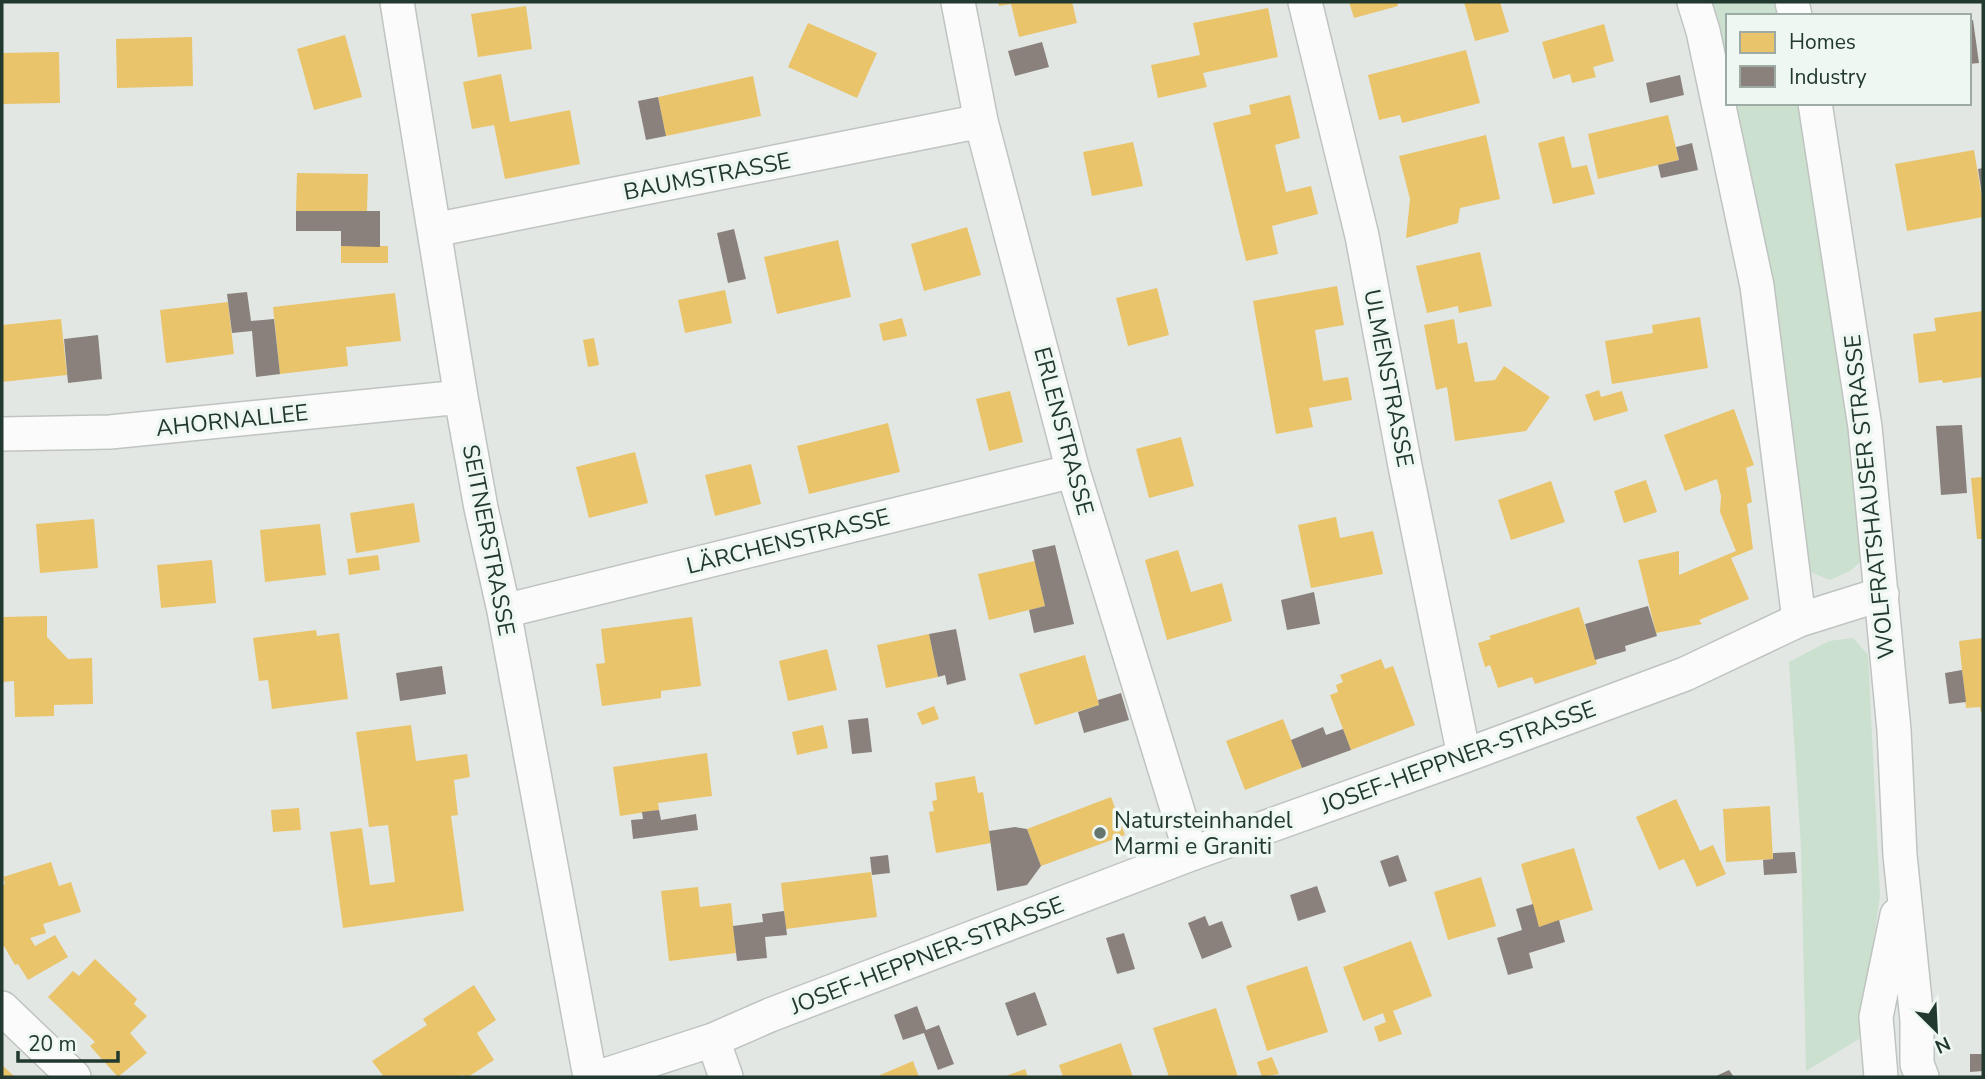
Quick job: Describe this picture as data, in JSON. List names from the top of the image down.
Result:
{
  "streets": {
    "street": [
      "BAUMSTRASSE",
      "ULMENSTRASSE",
      "AHORNALLEE",
      "ERLENSTRASSE",
      "WOLFRATSHAUSER STRASSE",
      "SEITNERSTRASSE",
      "LÄRCHENSTRASSE",
      "JOSEF-HEPPNER-STRASSE"
    ]
  },
  "crossings": [
    ["BAUMSTRASSE", "ERLENSTRASSE"],
    ["BAUMSTRASSE", "SEITNERSTRASSE"],
    ["ULMENSTRASSE", "JOSEF-HEPPNER-STRASSE"],
    ["AHORNALLEE", "SEITNERSTRASSE"],
    ["ERLENSTRASSE", "LÄRCHENSTRASSE"],
    ["ERLENSTRASSE", "JOSEF-HEPPNER-STRASSE"],
    ["WOLFRATSHAUSER STRASSE", "JOSEF-HEPPNER-STRASSE"],
    ["SEITNERSTRASSE", "LÄRCHENSTRASSE"]
  ],
  "places": ["Natursteinhandel Marmi e Graniti"],
  "legend": ["Homes", "Industry"],
  "scale_bar": "20 m",
  "north": "bottom right"
}
